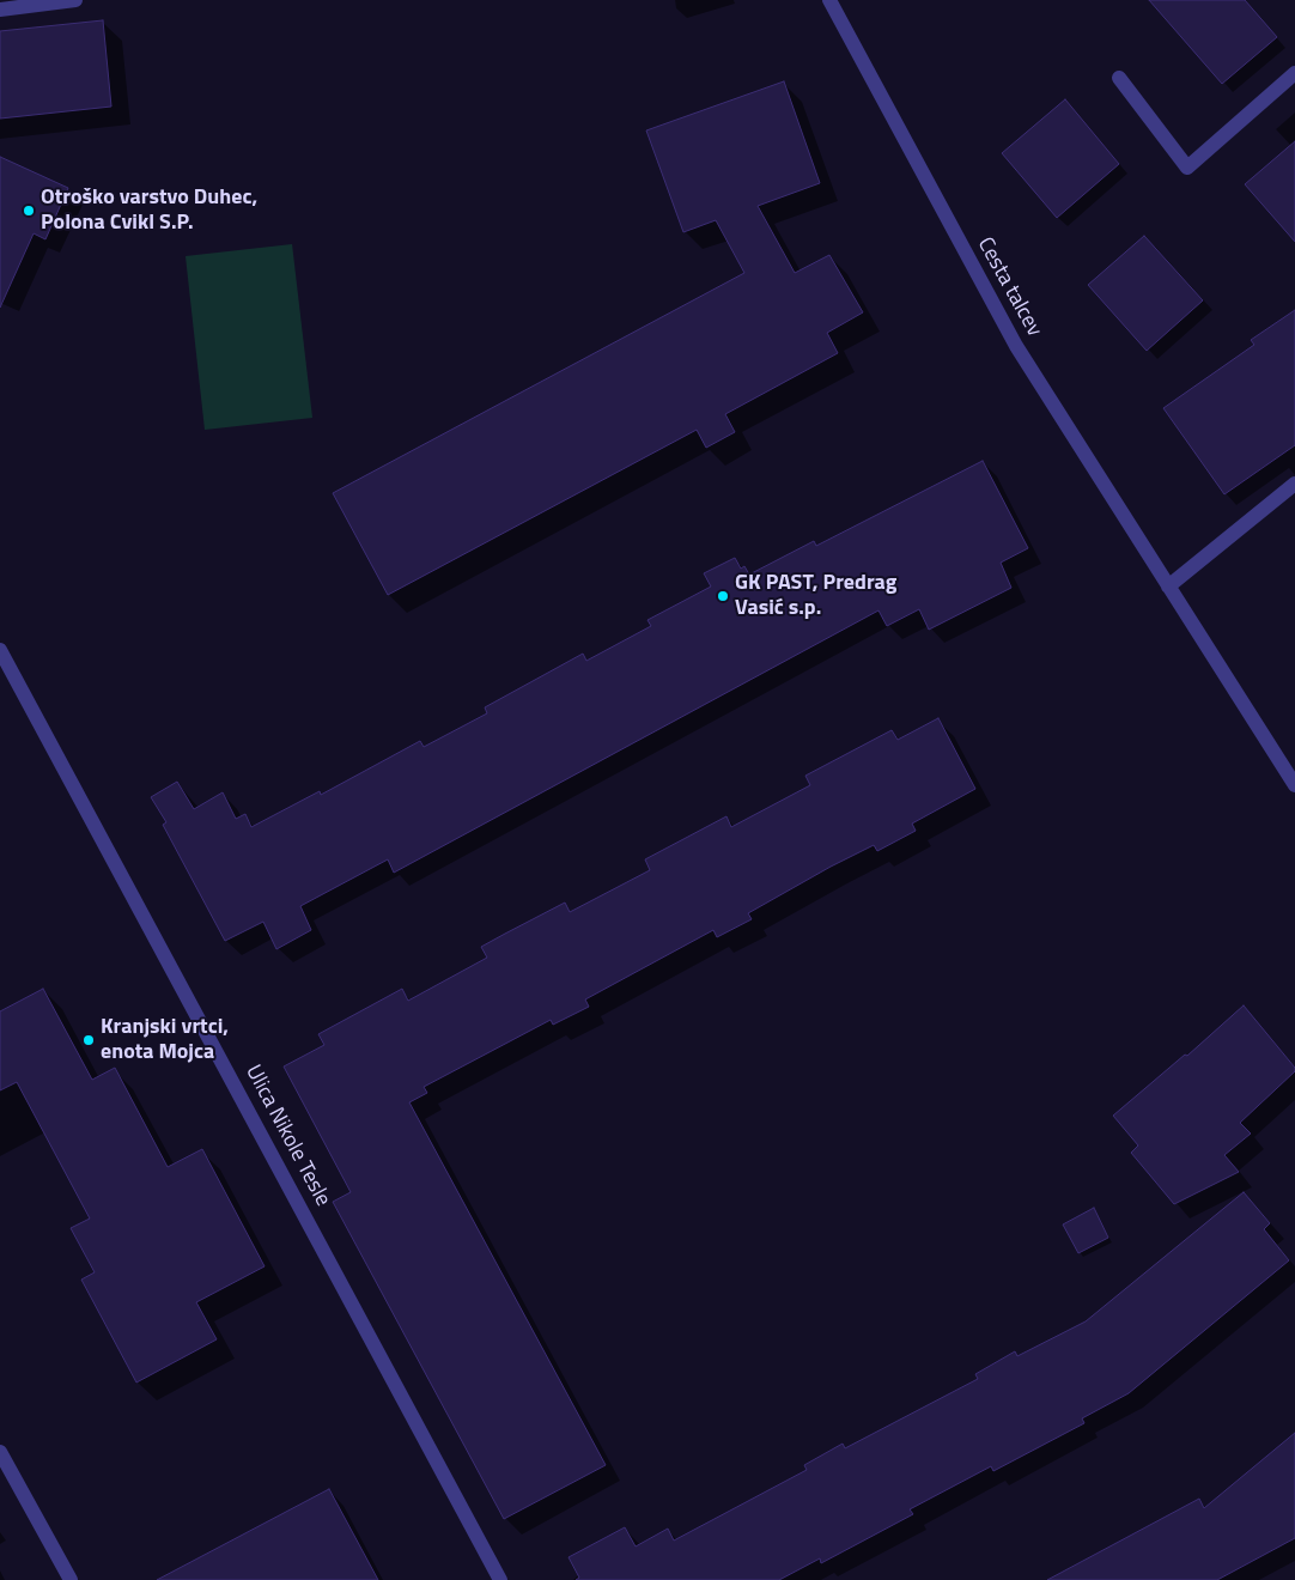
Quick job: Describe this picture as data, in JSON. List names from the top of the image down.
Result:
{
  "streets": {
    "street": ["Cesta talcev", "Ulica Nikole Tesle"]
  },
  "places": ["Otroško varstvo Duhec, Polona Cvikl S.P.", "GK PAST, Predrag Vasić s.p.", "Kranjski vrtci, enota Mojca"]
}
